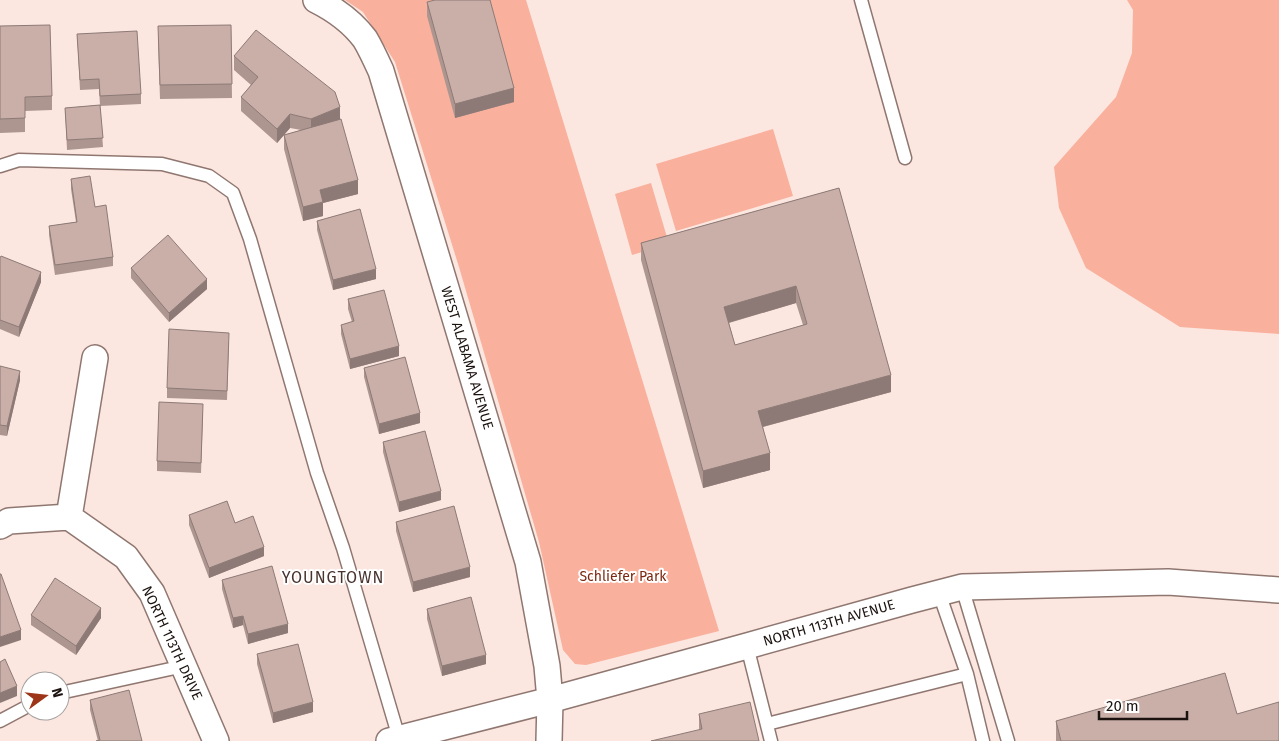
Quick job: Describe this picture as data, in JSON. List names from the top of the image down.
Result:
{
  "streets": {
    "street": ["WEST ALABAMA AVENUE", "NORTH 113TH AVENUE", "NORTH 113TH DRIVE"]
  },
  "crossings": [
    ["WEST ALABAMA AVENUE", "NORTH 113TH AVENUE"]
  ],
  "districts": ["YOUNGTOWN"],
  "parks": ["Schliefer Park"],
  "scale_bar": "20 m",
  "north": "right"
}
